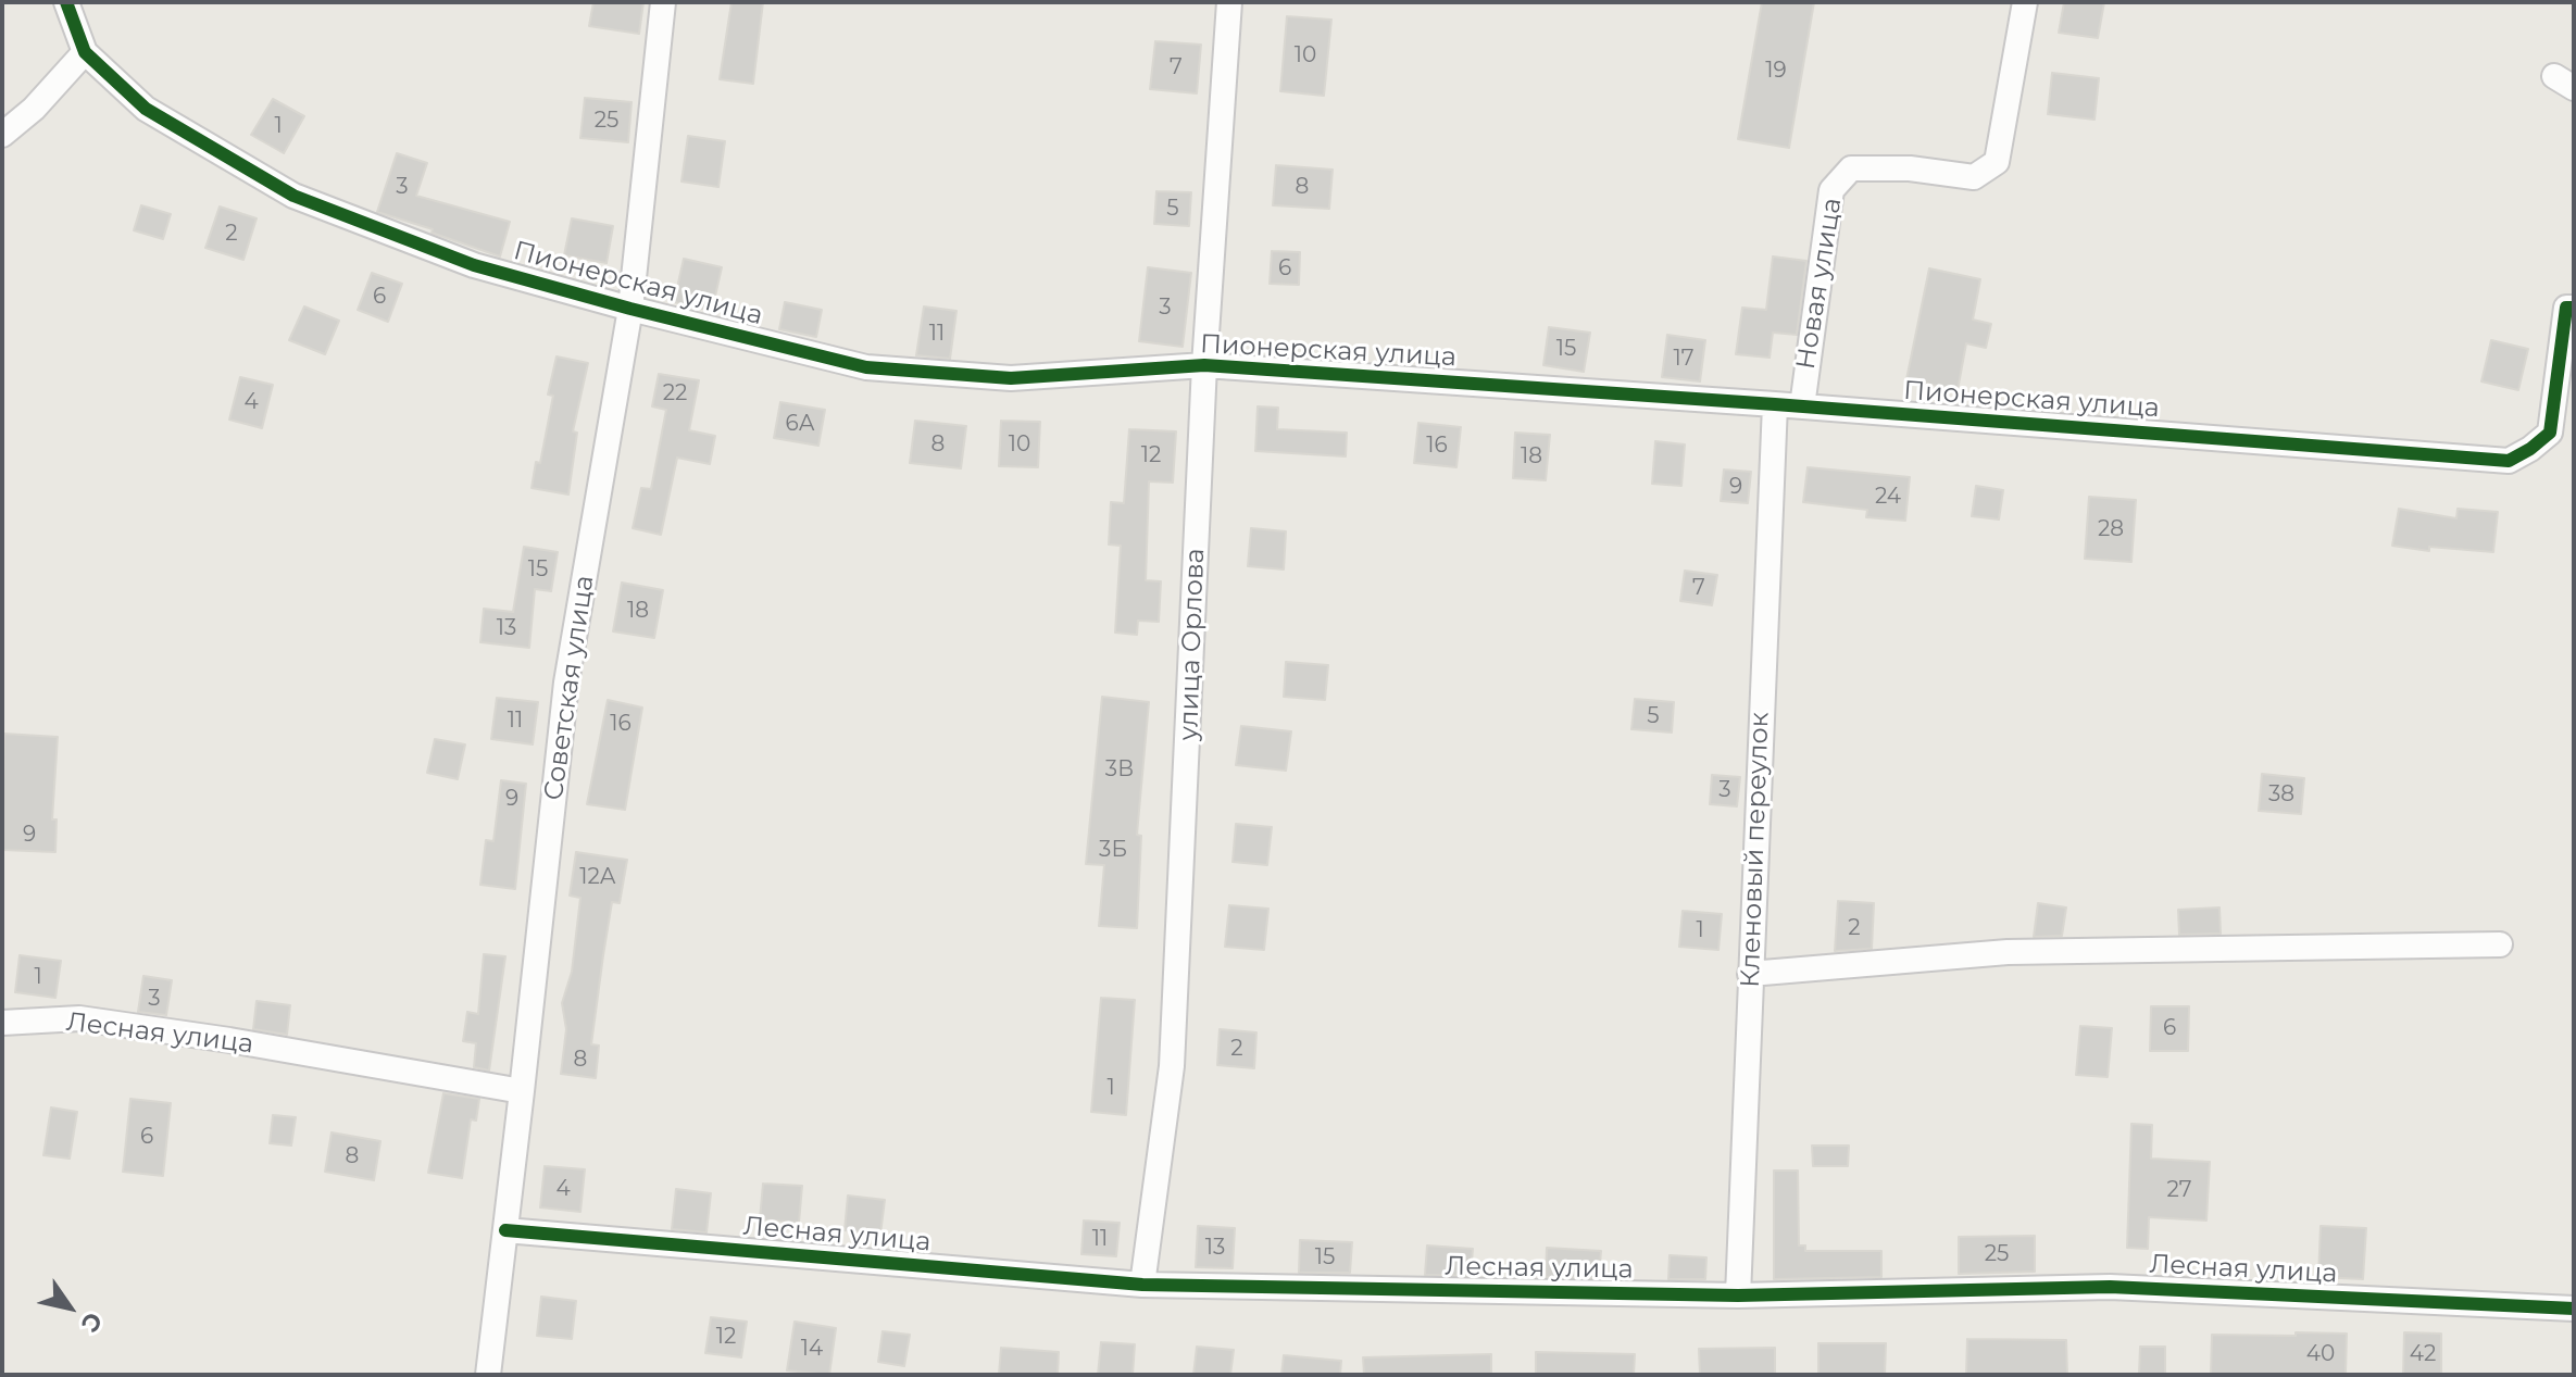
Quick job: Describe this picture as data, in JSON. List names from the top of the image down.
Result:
{
  "streets": {
    "street": [
      "Пионерская улица",
      "Новая улица",
      "улица Орлова",
      "Советская улица",
      "Кленовый переулок",
      "Лесная улица"
    ]
  },
  "crossings": [
    ["Пионерская улица", "Новая улица"],
    ["Пионерская улица", "улица Орлова"],
    ["Пионерская улица", "Советская улица"],
    ["Пионерская улица", "Кленовый переулок"],
    ["улица Орлова", "Лесная улица"],
    ["Советская улица", "Лесная улица"],
    ["Кленовый переулок", "Лесная улица"]
  ],
  "house_numbers": [
    "10",
    "7",
    "19",
    "25",
    "1",
    "3",
    "8",
    "5",
    "2",
    "6",
    "6",
    "3",
    "11",
    "15",
    "17",
    "22",
    "4",
    "6А",
    "8",
    "10",
    "16",
    "12",
    "18",
    "9",
    "24",
    "28",
    "15",
    "7",
    "18",
    "13",
    "5",
    "11",
    "16",
    "3В",
    "3",
    "38",
    "9",
    "9",
    "3Б",
    "12А",
    "2",
    "1",
    "1",
    "3",
    "6",
    "2",
    "8",
    "1",
    "6",
    "8",
    "4",
    "27",
    "11",
    "13",
    "25",
    "15",
    "12",
    "14",
    "40",
    "42"
  ],
  "north": "bottom right"
}
